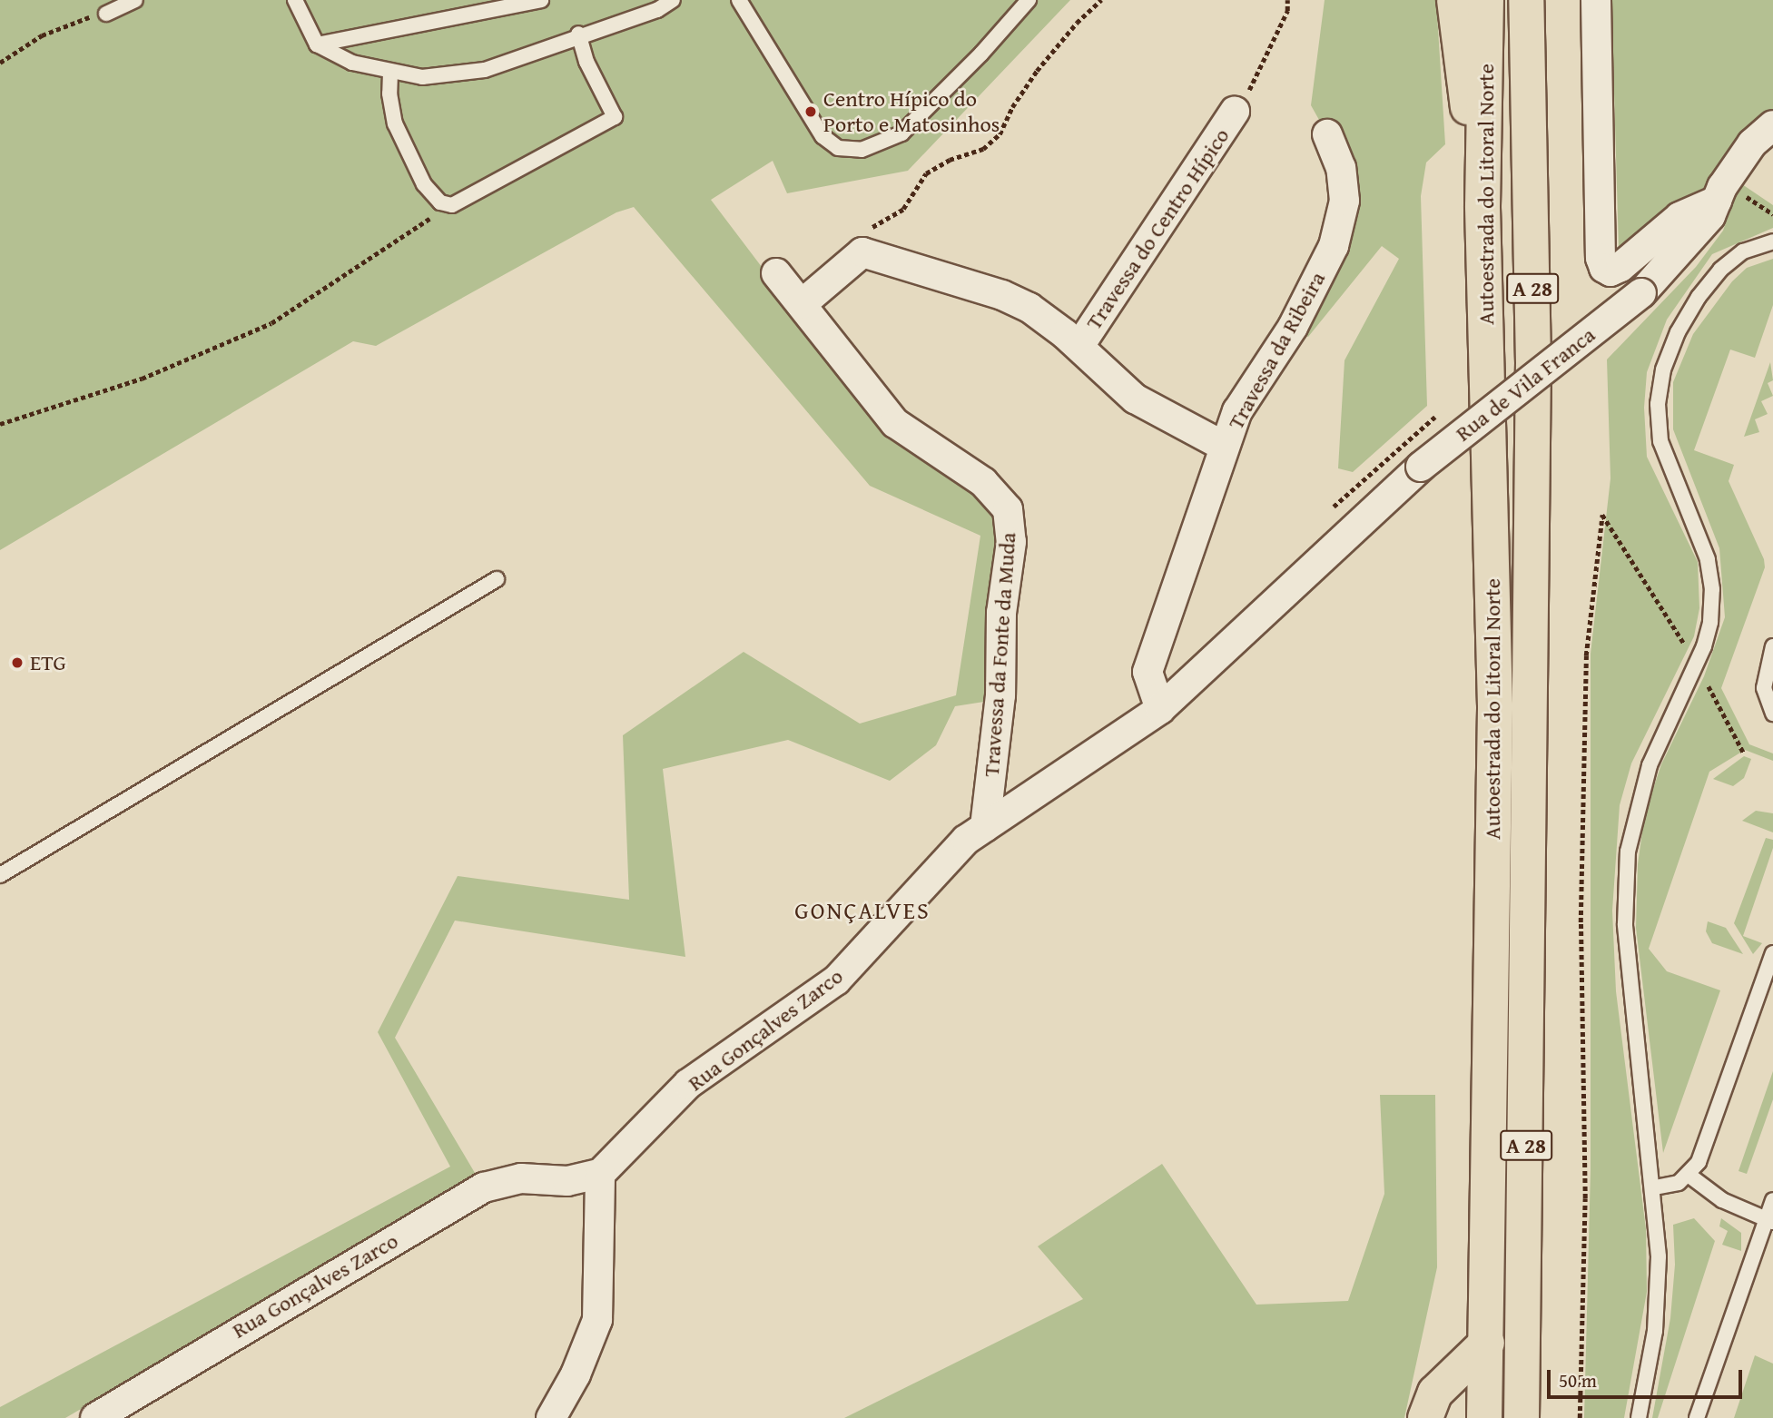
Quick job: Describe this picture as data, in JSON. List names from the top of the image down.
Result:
{
  "streets": {
    "highway": ["Autoestrada do Litoral Norte", "A 28"],
    "street": [
      "Travessa do Centro Hípico",
      "Travessa da Ribeira",
      "Rua de Vila Franca",
      "Travessa da Fonte da Muda",
      "Rua Gonçalves Zarco"
    ]
  },
  "crossings": [
    ["Travessa da Ribeira", "Rua Gonçalves Zarco"],
    ["Rua de Vila Franca", "Rua Gonçalves Zarco"],
    ["Travessa da Fonte da Muda", "Rua Gonçalves Zarco"]
  ],
  "districts": ["GONÇALVES"],
  "places": ["Centro Hípico do Porto e Matosinhos", "ETG"],
  "scale_bar": "50 m"
}
